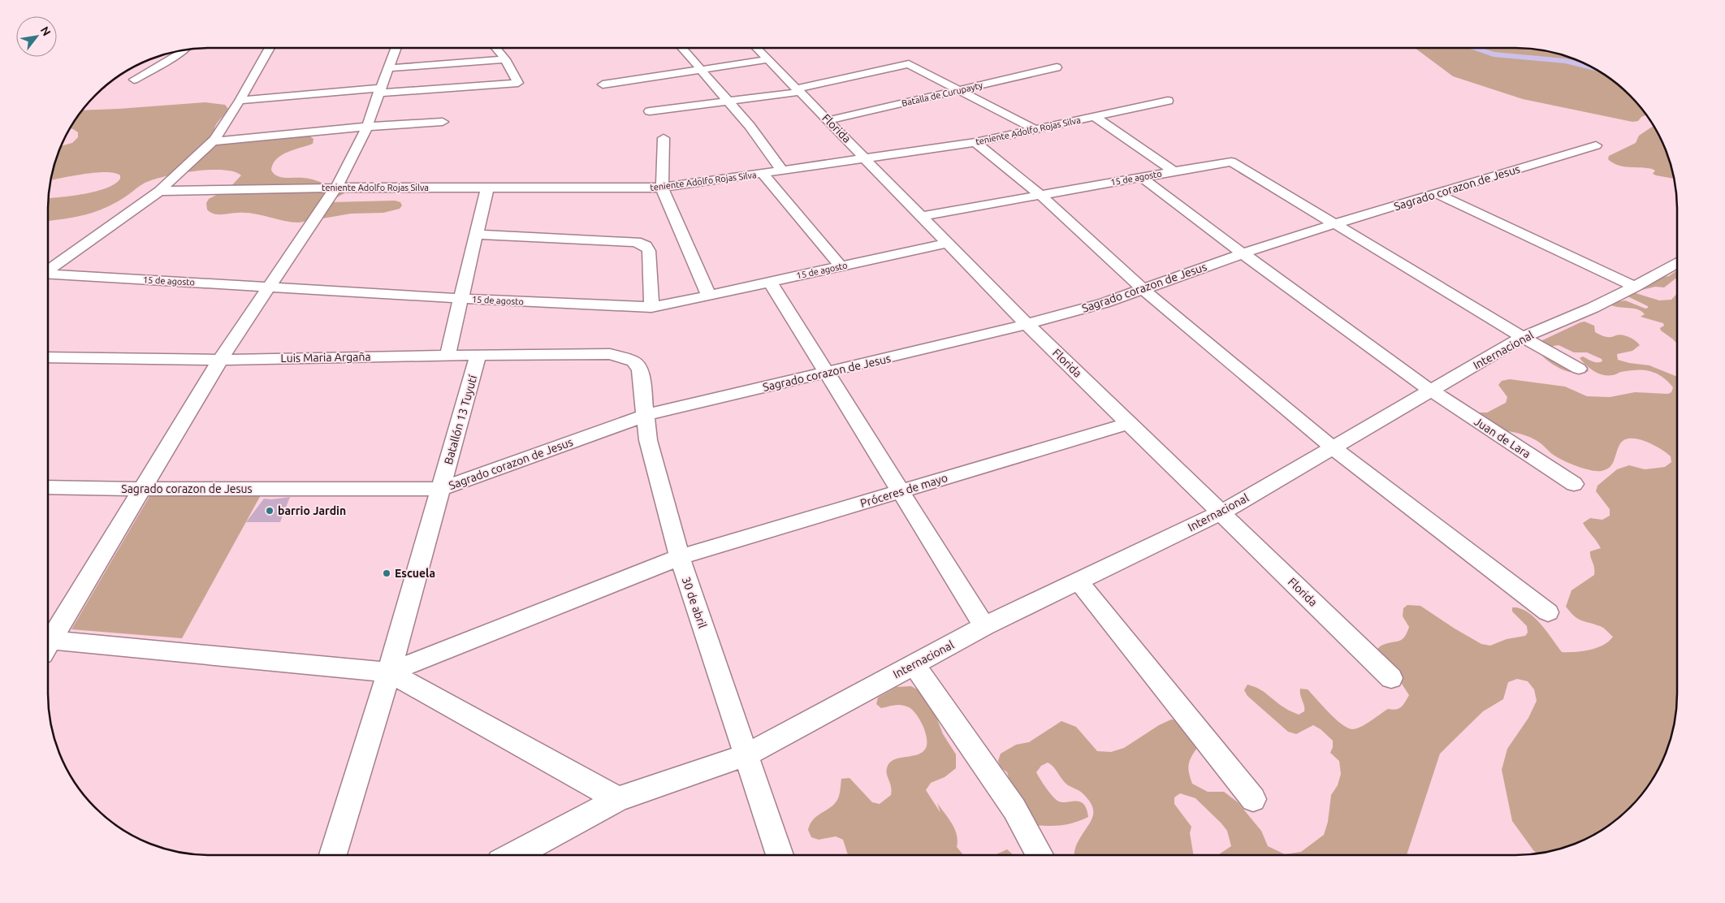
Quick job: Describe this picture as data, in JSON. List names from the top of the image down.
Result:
{
  "streets": {
    "street": [
      "Batalla de Curupayty",
      "Florida",
      "teniente Adolfo Rojas Silva",
      "15 de agosto",
      "Sagrado corazon de Jesus",
      "Internacional",
      "Luis Maria Argaña",
      "Batallón 13 Tuyutí",
      "Juan de Lara",
      "Próceres de mayo",
      "30 de abril"
    ]
  },
  "crossings": [
    ["Batalla de Curupayty", "Florida"],
    ["Florida", "teniente Adolfo Rojas Silva"],
    ["Florida", "15 de agosto"],
    ["Florida", "Sagrado corazon de Jesus"],
    ["Florida", "Internacional"],
    ["Florida", "Próceres de mayo"],
    ["15 de agosto", "Sagrado corazon de Jesus"],
    ["15 de agosto", "Juan de Lara"],
    ["Sagrado corazon de Jesus", "Batallón 13 Tuyutí"],
    ["Sagrado corazon de Jesus", "Juan de Lara"],
    ["Sagrado corazon de Jesus", "30 de abril"],
    ["Internacional", "Juan de Lara"],
    ["Internacional", "30 de abril"],
    ["Luis Maria Argaña", "Batallón 13 Tuyutí"],
    ["Luis Maria Argaña", "30 de abril"],
    ["Batallón 13 Tuyutí", "Próceres de mayo"],
    ["Próceres de mayo", "30 de abril"]
  ],
  "places": ["barrio Jardin", "Escuela"],
  "north": "top right"
}
